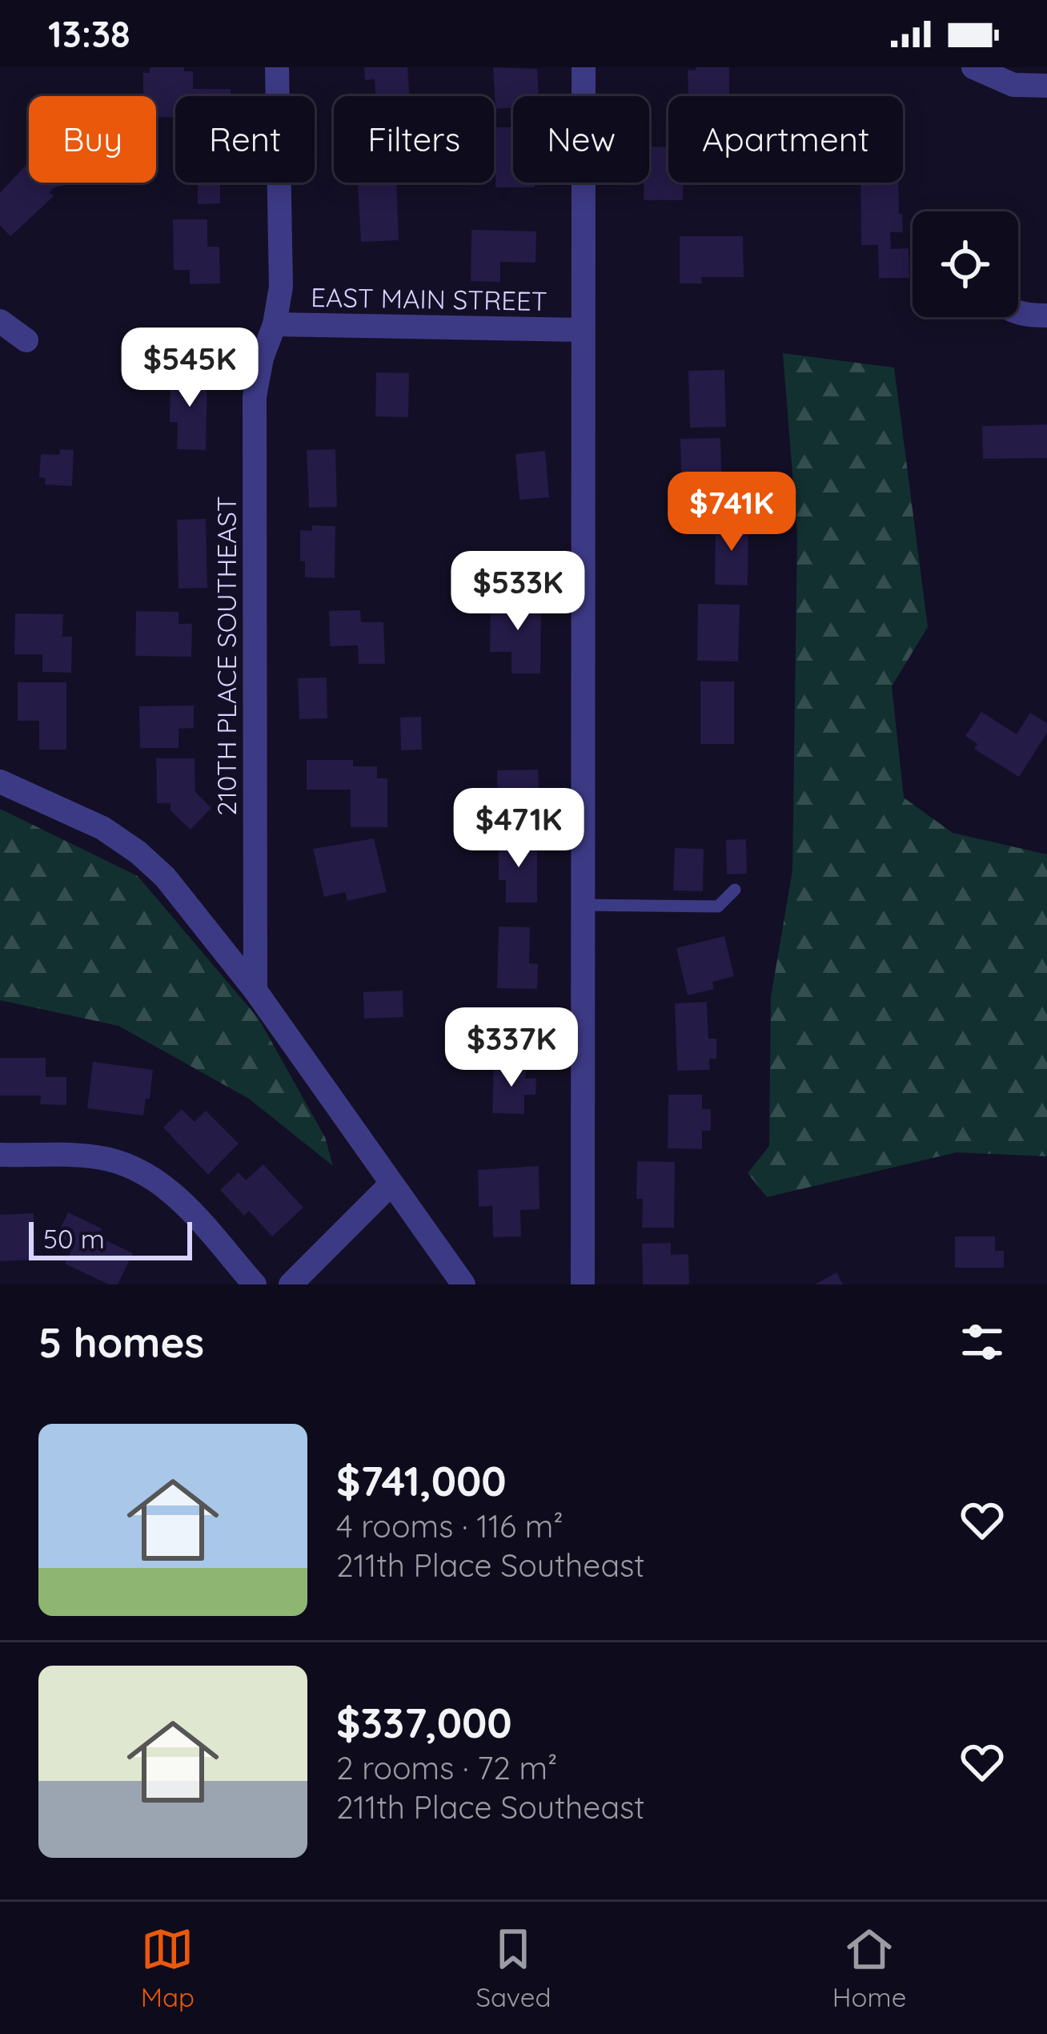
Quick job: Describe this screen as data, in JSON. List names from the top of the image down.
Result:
{
  "streets": {
    "street": ["EAST MAIN STREET", "210TH PLACE SOUTHEAST"]
  },
  "crossings": [
    ["EAST MAIN STREET", "210TH PLACE SOUTHEAST"]
  ],
  "scale_bar": "50 m",
  "page": {
    "status": "13:38",
    "chip": [
      "Buy",
      "Rent",
      "Filters",
      "New",
      "Apartment"
    ],
    "price": [
      "$545K",
      "$741K",
      "$533K",
      "$471K",
      "$337K"
    ],
    "scale": "50 m",
    "heading": "5 homes",
    "list": [
      {
        "name": "$741,000",
        "note": "4 rooms · 116 m² · 211th Place Southeast"
      },
      {
        "name": "$337,000",
        "note": "2 rooms · 72 m² · 211th Place Southeast"
      }
    ],
    "tabs": ["Map", "Saved", "Home"]
  }
}
